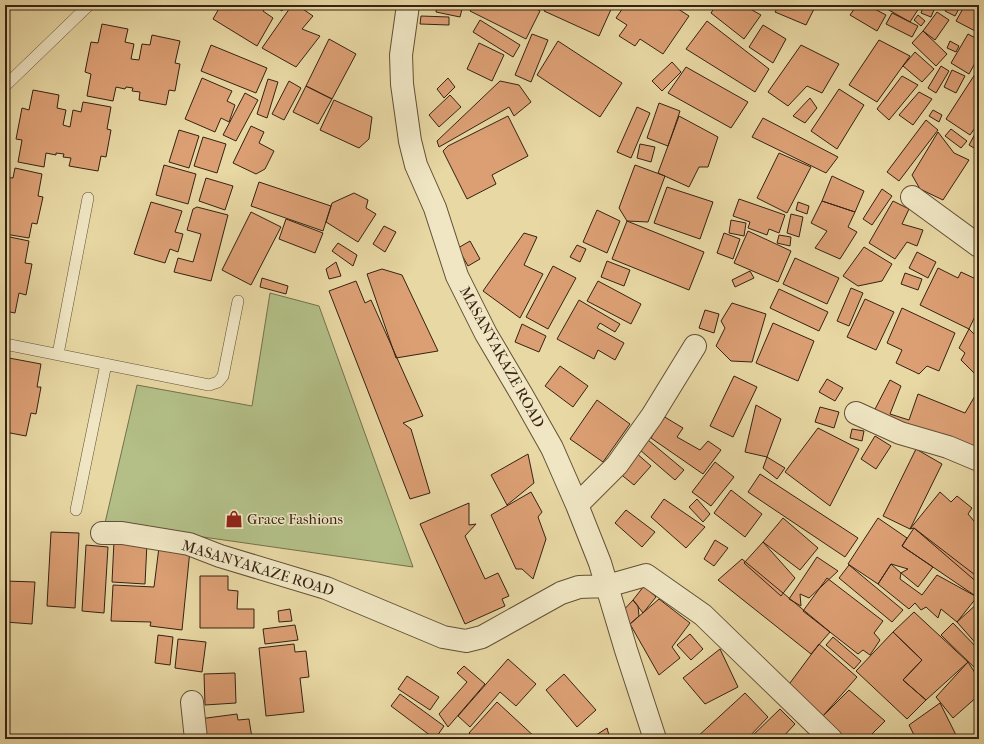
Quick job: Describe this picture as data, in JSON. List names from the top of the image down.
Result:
{
  "streets": {
    "street": ["MASANYAKAZE ROAD"]
  },
  "places": {
    "shop": ["Grace Fashions"]
  }
}
